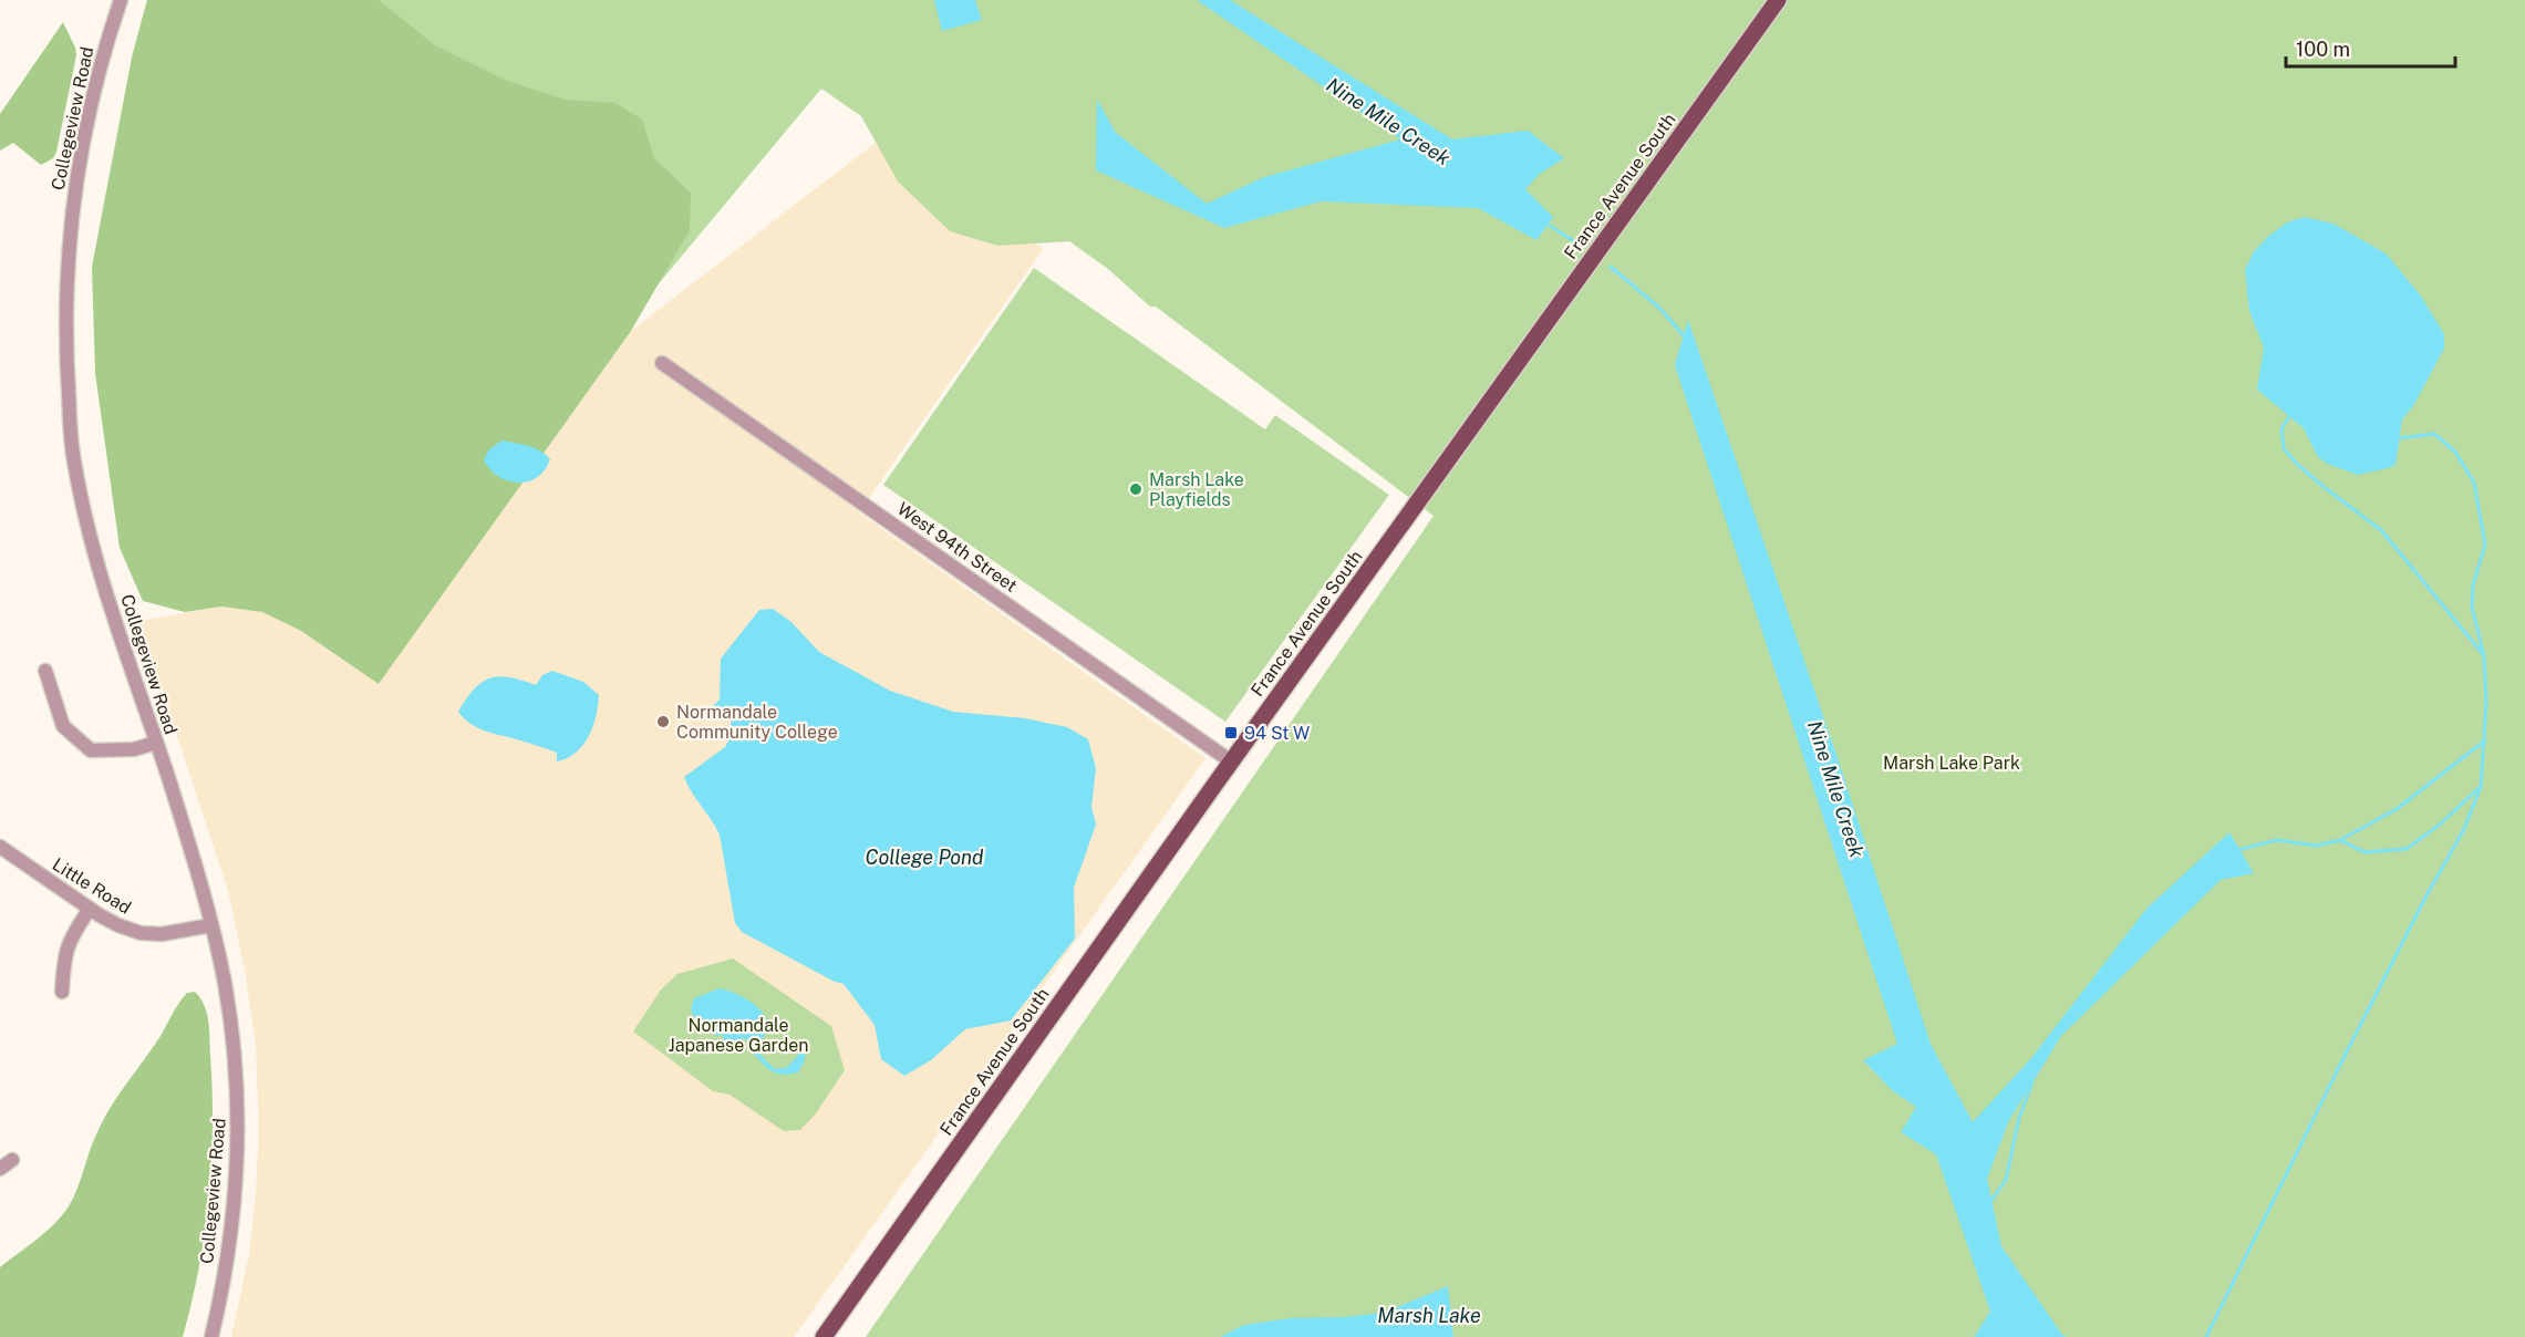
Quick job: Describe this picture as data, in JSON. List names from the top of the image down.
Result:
{
  "streets": {
    "main road": ["France Avenue South"],
    "street": ["Collegeview Road", "West 94th Street", "Little Road"]
  },
  "crossings": [
    ["Collegeview Road", "Little Road"],
    ["France Avenue South", "West 94th Street"]
  ],
  "water": ["Nine Mile Creek", "College Pond", "Marsh Lake"],
  "parks": ["Marsh Lake Park", "Normandale Japanese Garden"],
  "places": {
    "other": ["Marsh Lake Playfields", "Normandale Community College"],
    "transit": ["94 St W"]
  },
  "scale_bar": "100 m"
}
